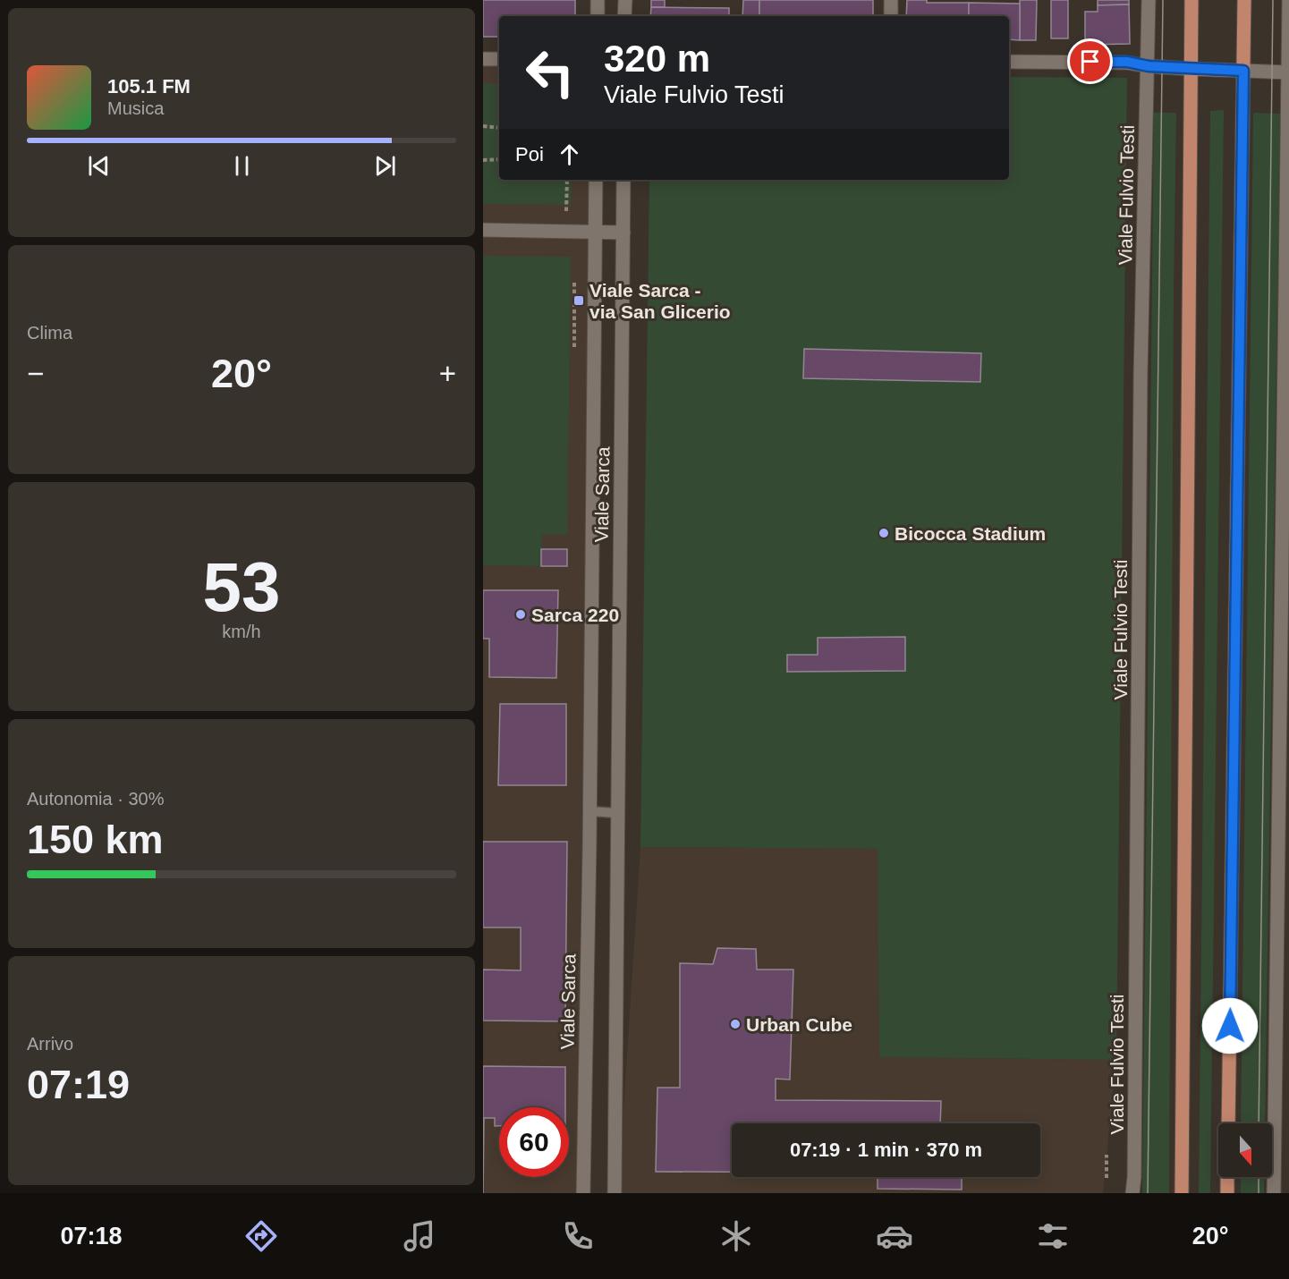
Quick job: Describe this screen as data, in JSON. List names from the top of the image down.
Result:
{
  "streets": {
    "street": ["Viale Fulvio Testi", "Viale Sarca"]
  },
  "places": {
    "transit": ["Viale Sarca - via San Glicerio"],
    "other": ["Bicocca Stadium", "Sarca 220", "Urban Cube"]
  },
  "north": "bottom",
  "page": {
    "turn": ["320 m", "Viale Fulvio Testi"],
    "song": ["105.1 FM", "Musica"],
    "then": "Poi",
    "tile": [
      "Clima",
      ["53", "km/h"],
      ["Autonomia · 30%", "150 km"],
      ["Arrivo", "07:19"]
    ],
    "heat": ["−", "20°", "+"],
    "limit": "60",
    "trip": "07:19 · 1 min · 370 m",
    "tabs": ["07:18", "20°"]
  }
}
